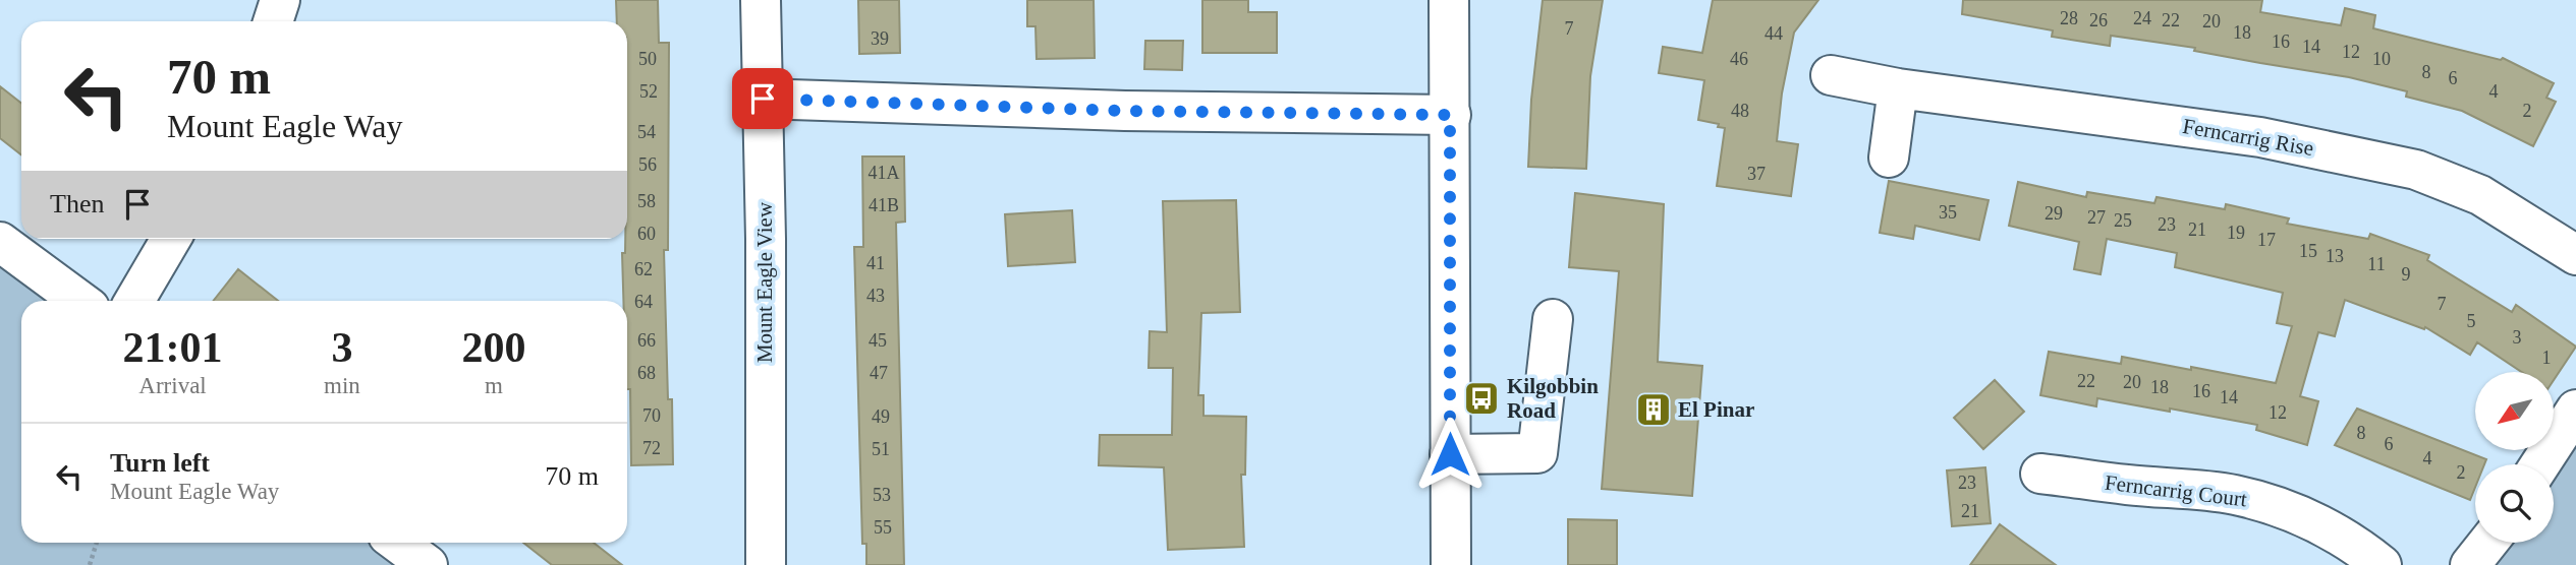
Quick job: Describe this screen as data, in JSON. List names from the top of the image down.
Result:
{
  "streets": {
    "street": ["Ferncarrig Rise", "Mount Eagle View", "Ferncarrig Court"]
  },
  "places": {
    "bus stop": ["Kilgobbin Road"],
    "building": ["El Pinar"]
  },
  "house_numbers": [
    "28",
    "24",
    "26",
    "22",
    "20",
    "7",
    "18",
    "44",
    "39",
    "16",
    "14",
    "12",
    "50",
    "46",
    "10",
    "8",
    "6",
    "52",
    "4",
    "48",
    "2",
    "54",
    "56",
    "41A",
    "37",
    "58",
    "41B",
    "35",
    "29",
    "27",
    "25",
    "23",
    "21",
    "19",
    "60",
    "17",
    "15",
    "13",
    "41",
    "11",
    "62",
    "9",
    "43",
    "64",
    "7",
    "5",
    "3",
    "66",
    "45",
    "1",
    "68",
    "47",
    "22",
    "20",
    "18",
    "16",
    "14",
    "12",
    "70",
    "49",
    "8",
    "6",
    "72",
    "51",
    "4",
    "2",
    "23",
    "53",
    "21",
    "55"
  ],
  "north": "bottom left",
  "page": {
    "turn": ["70 m", "Mount Eagle Way"],
    "then": "Then",
    "eta": [
      "21:01",
      "Arrival",
      "3",
      "min",
      "200",
      "m"
    ],
    "list": [
      {
        "name": "Turn left",
        "note": "Mount Eagle Way",
        "value": "70 m"
      }
    ]
  }
}
